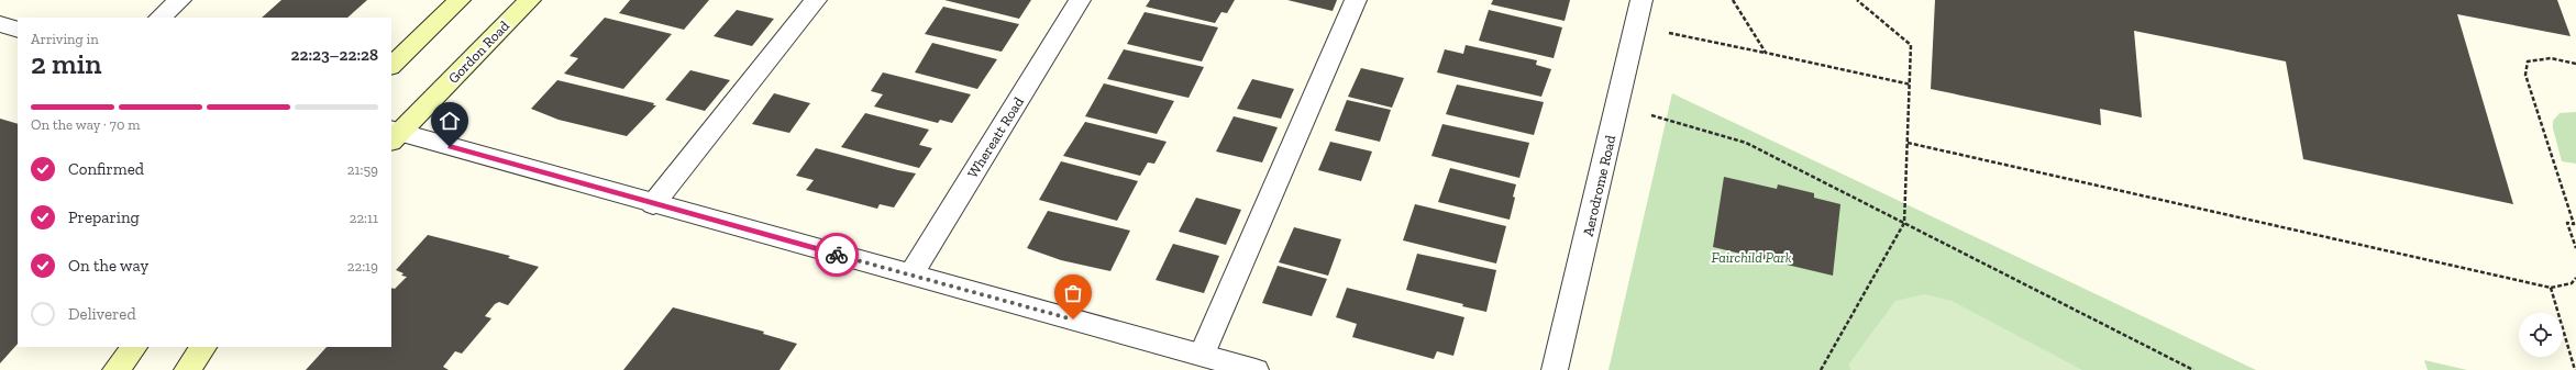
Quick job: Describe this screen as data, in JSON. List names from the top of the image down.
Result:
{
  "streets": {
    "main road": ["Gordon Road"],
    "street": ["Whereatt Road", "Aerodrome Road"]
  },
  "parks": ["Fairchild Park"],
  "page": {
    "heading": ["2 min", "Arriving in", "22:23–22:28"],
    "bar": "On the way · 70 m",
    "list": [
      ["Confirmed", "21:59"],
      ["Preparing", "22:11"],
      ["On the way", "22:19"],
      "Delivered"
    ]
  }
}
